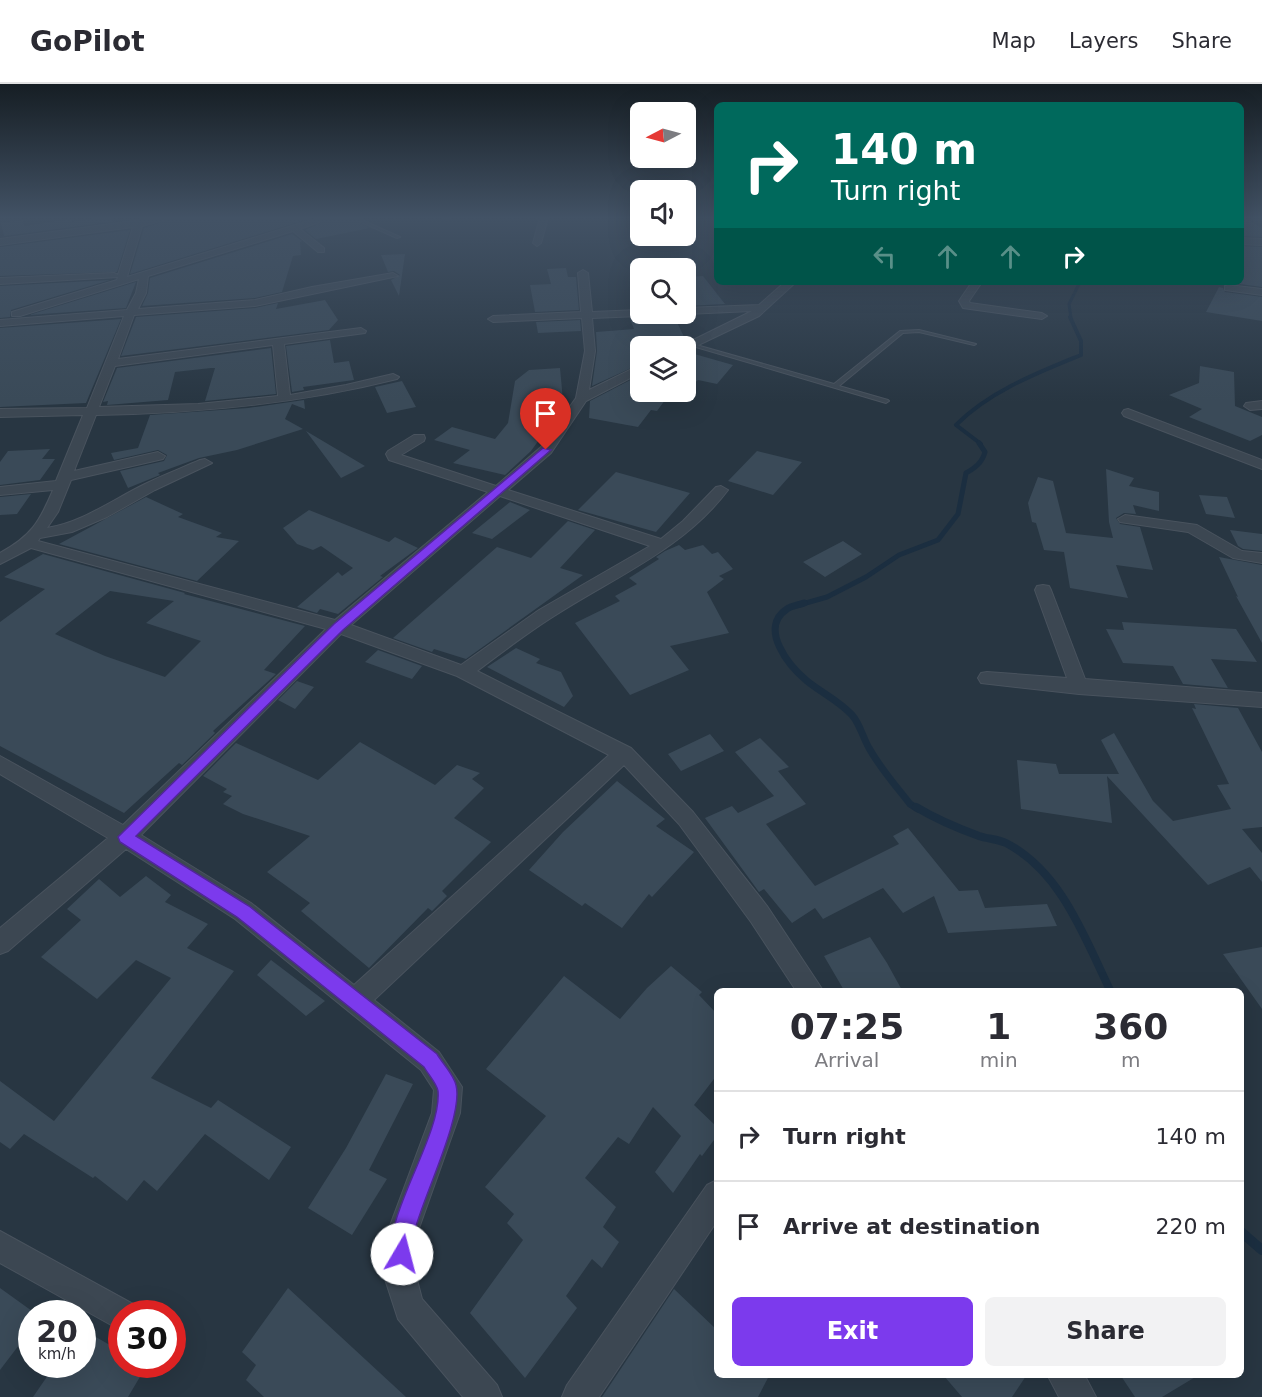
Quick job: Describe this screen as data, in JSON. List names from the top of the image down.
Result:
{
  "north": "left",
  "page": {
    "header": "GoPilot",
    "nav": ["Map", "Layers", "Share"],
    "turn": ["140 m", "Turn right"],
    "eta": [
      "07:25",
      "Arrival",
      "1",
      "min",
      "360",
      "m"
    ],
    "list": [
      {
        "name": "Turn right",
        "value": "140 m"
      },
      {
        "name": "Arrive at destination",
        "value": "220 m"
      }
    ],
    "buttons": ["Exit", "Share"],
    "speed": "20 km/h",
    "limit": "30"
  }
}
